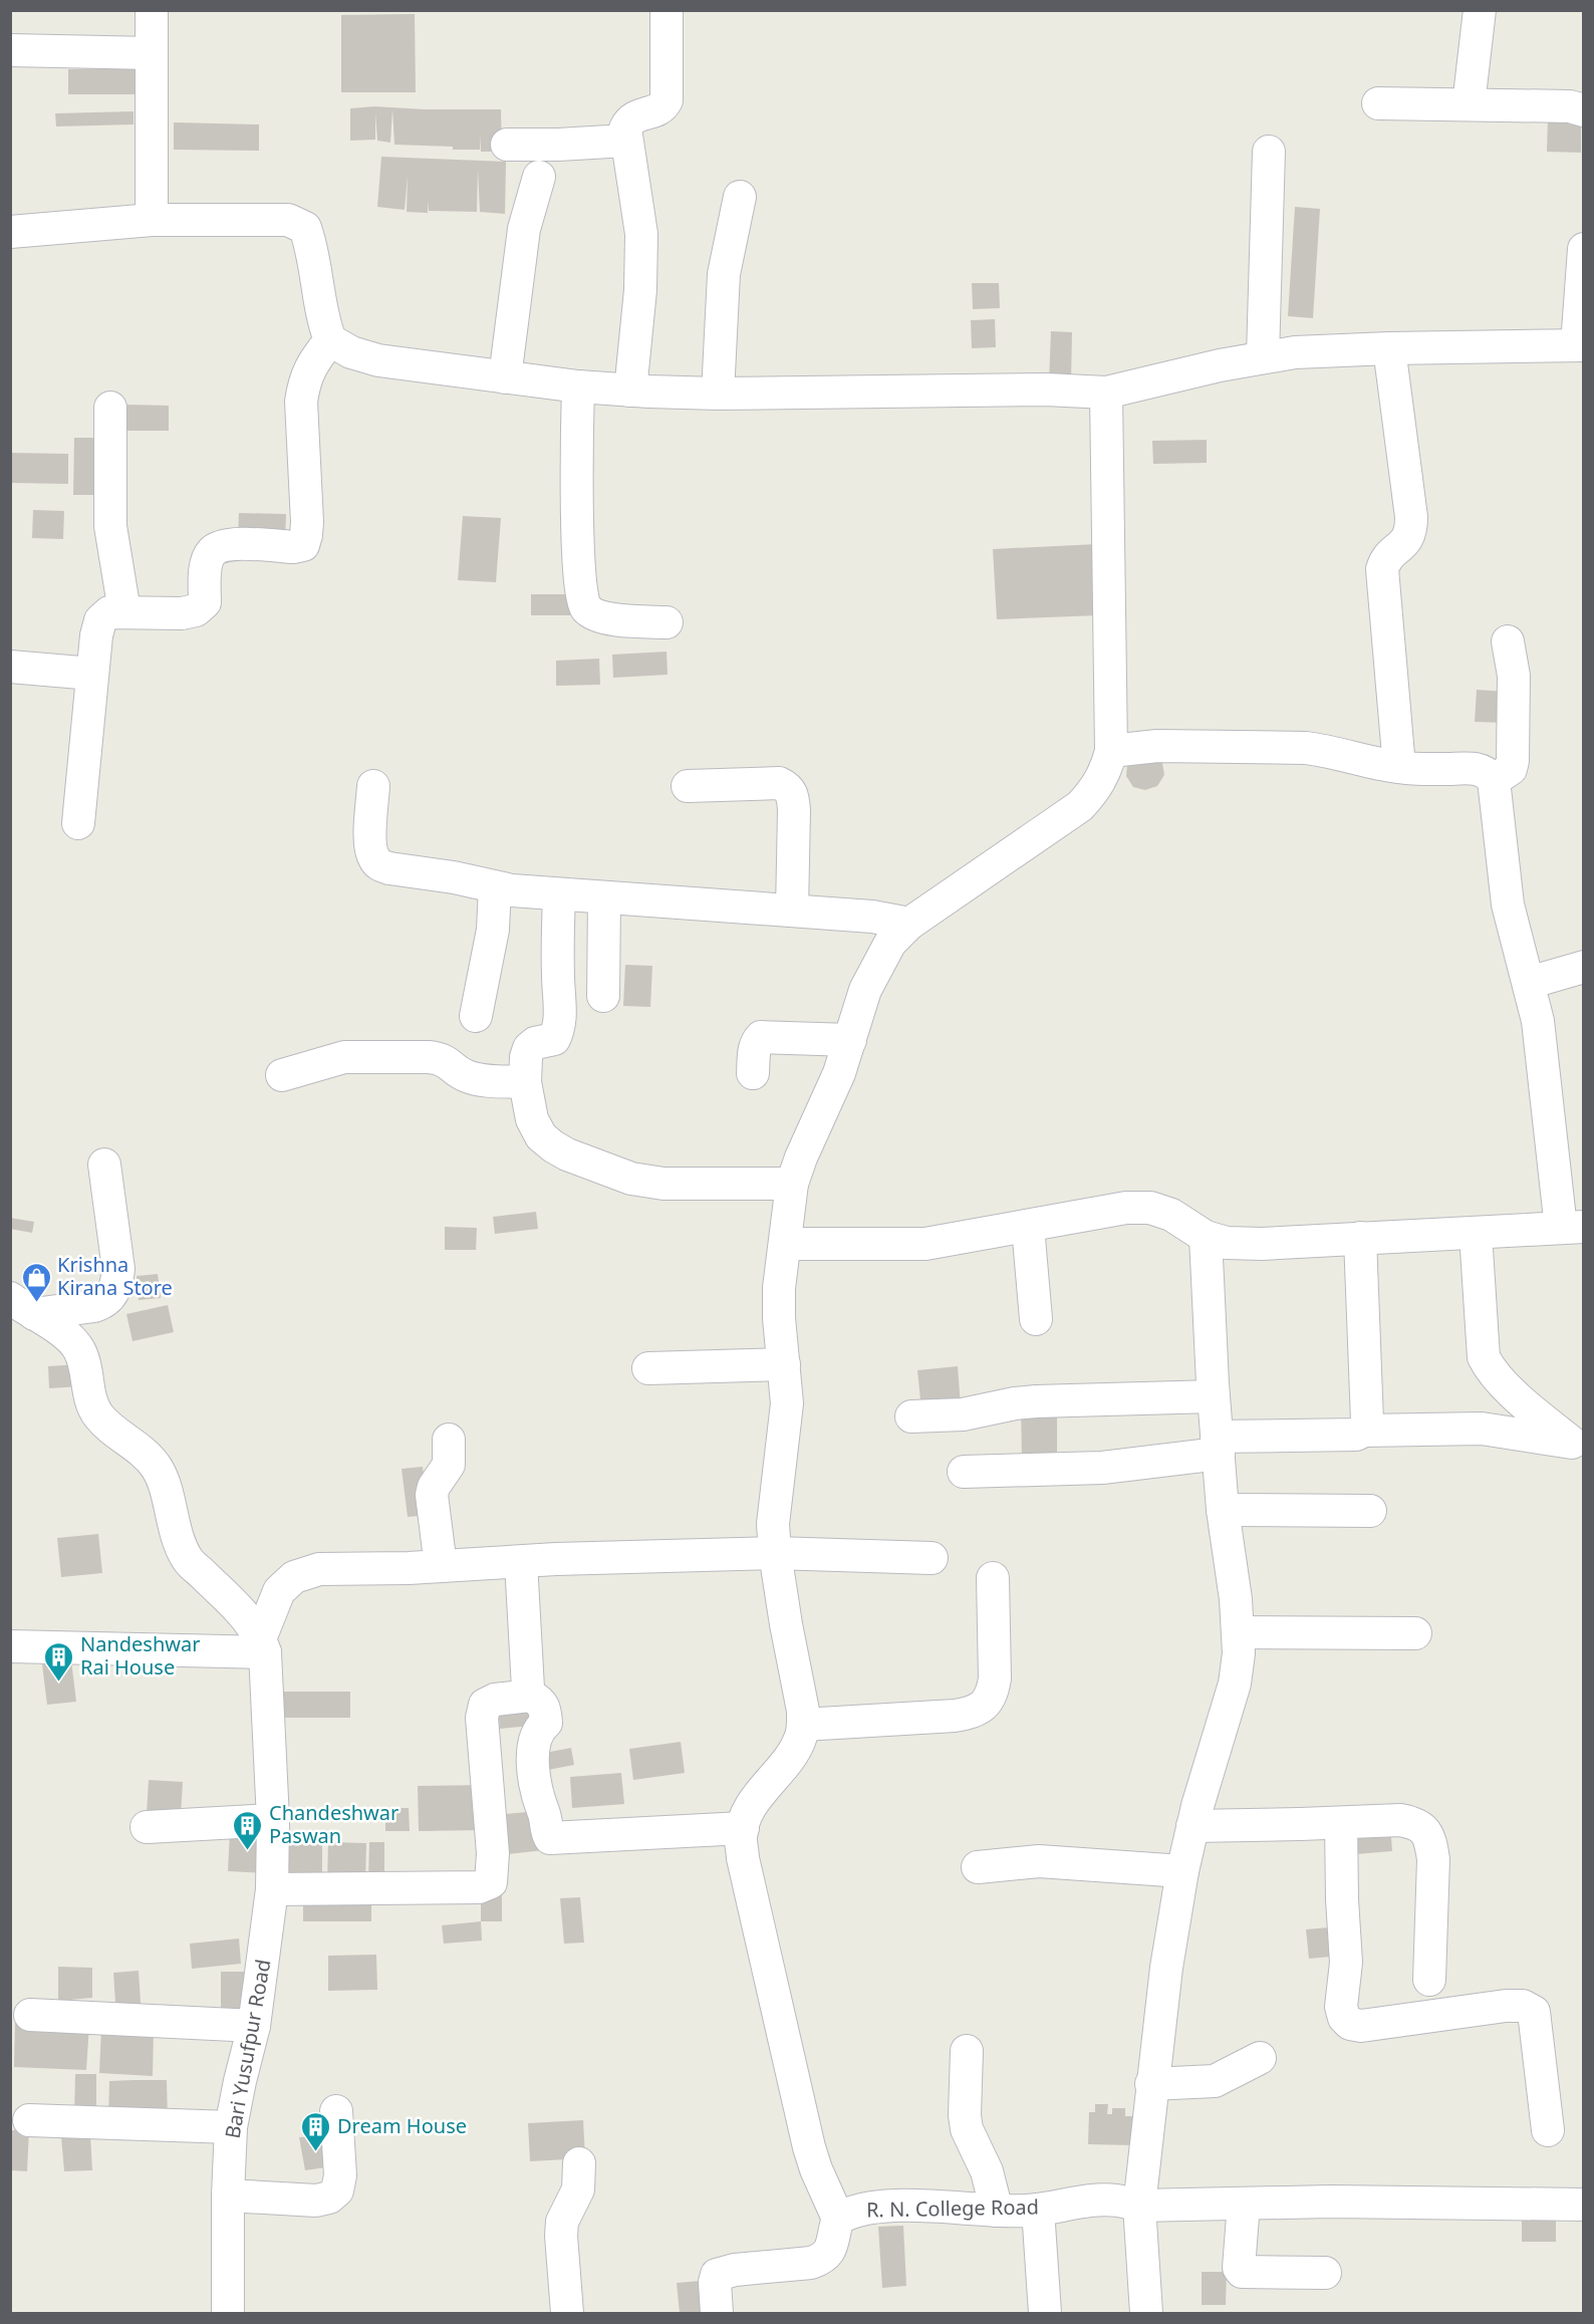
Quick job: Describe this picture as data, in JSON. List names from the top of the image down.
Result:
{
  "streets": {
    "street": ["Bari Yusufpur Road", "R. N. College Road"]
  },
  "places": {
    "shop": ["Krishna Kirana Store"],
    "building": ["Nandeshwar Rai House", "Chandeshwar Paswan", "Dream House"]
  }
}
